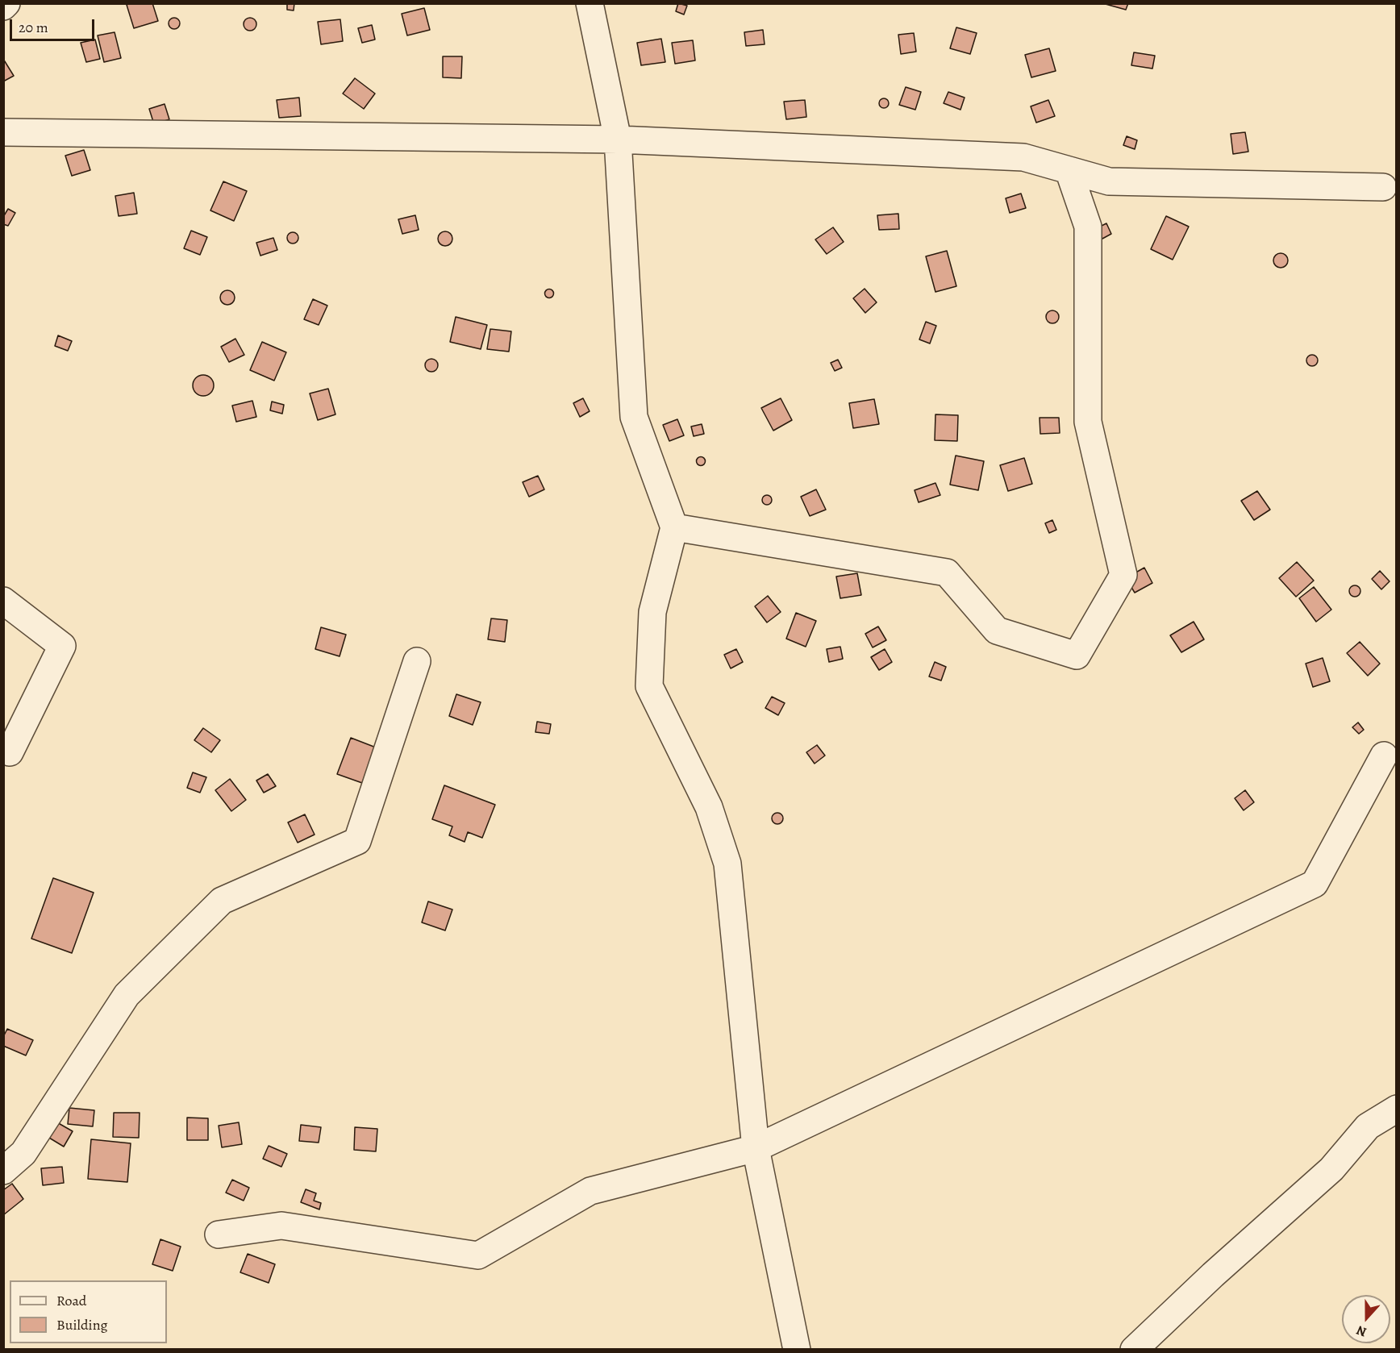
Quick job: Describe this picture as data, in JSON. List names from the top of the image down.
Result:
{
  "legend": ["Road", "Building"],
  "scale_bar": "20 m",
  "north": "bottom"
}
